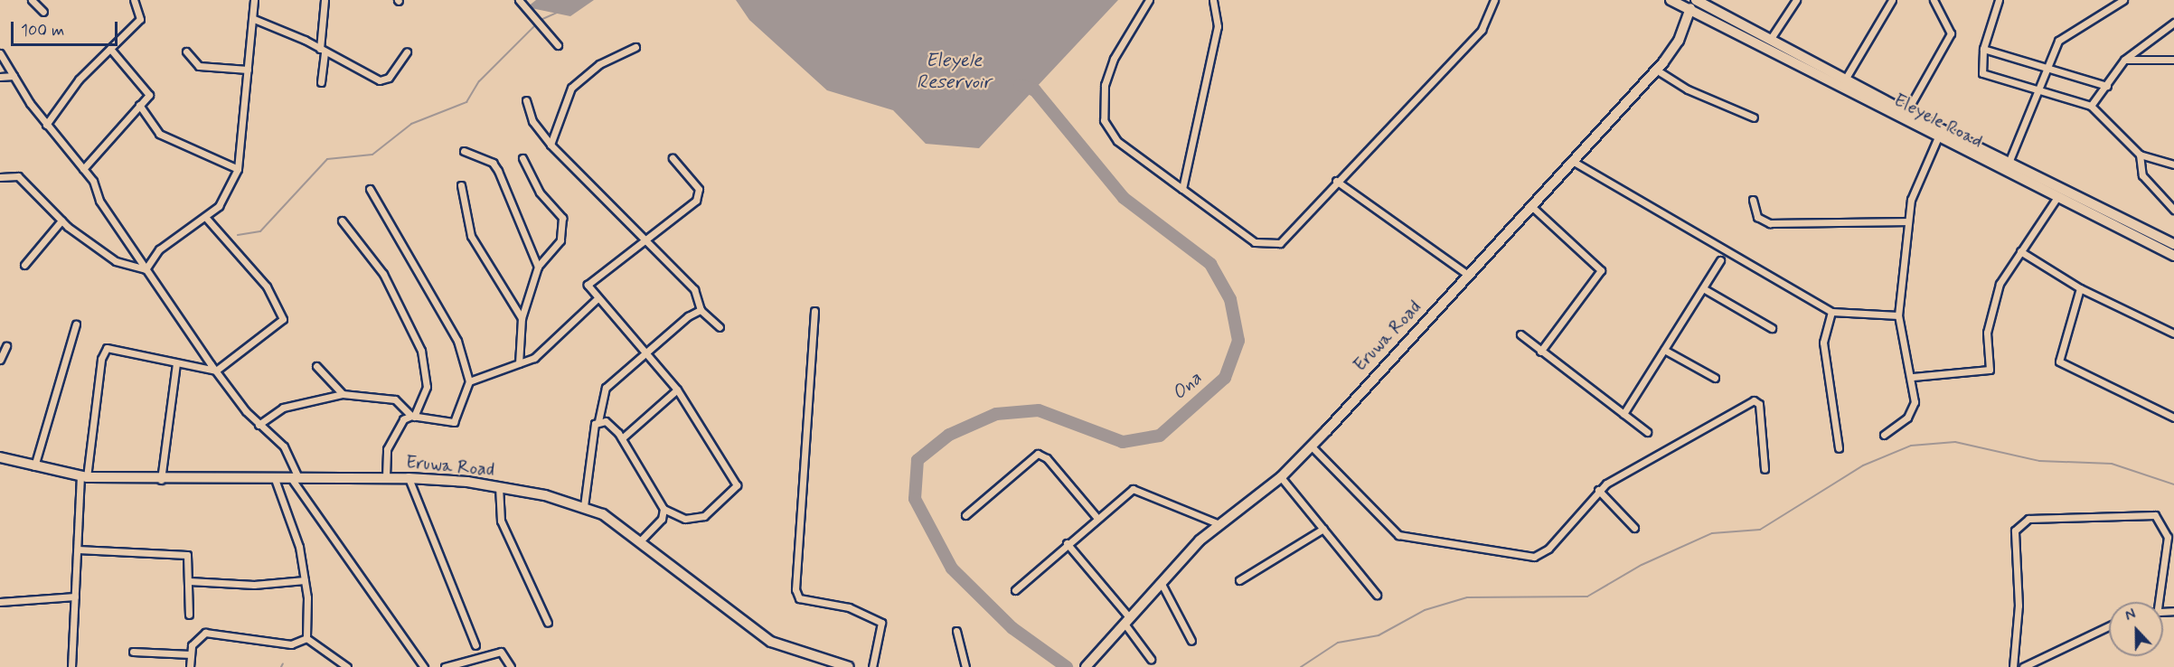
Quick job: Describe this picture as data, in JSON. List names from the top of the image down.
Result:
{
  "streets": {
    "main road": ["Eleyele Road", "Eruwa Road"]
  },
  "crossings": [
    ["Eleyele Road", "Eruwa Road"]
  ],
  "water": ["Eleyele Reservoir", "Ona"],
  "scale_bar": "100 m",
  "north": "top"
}
